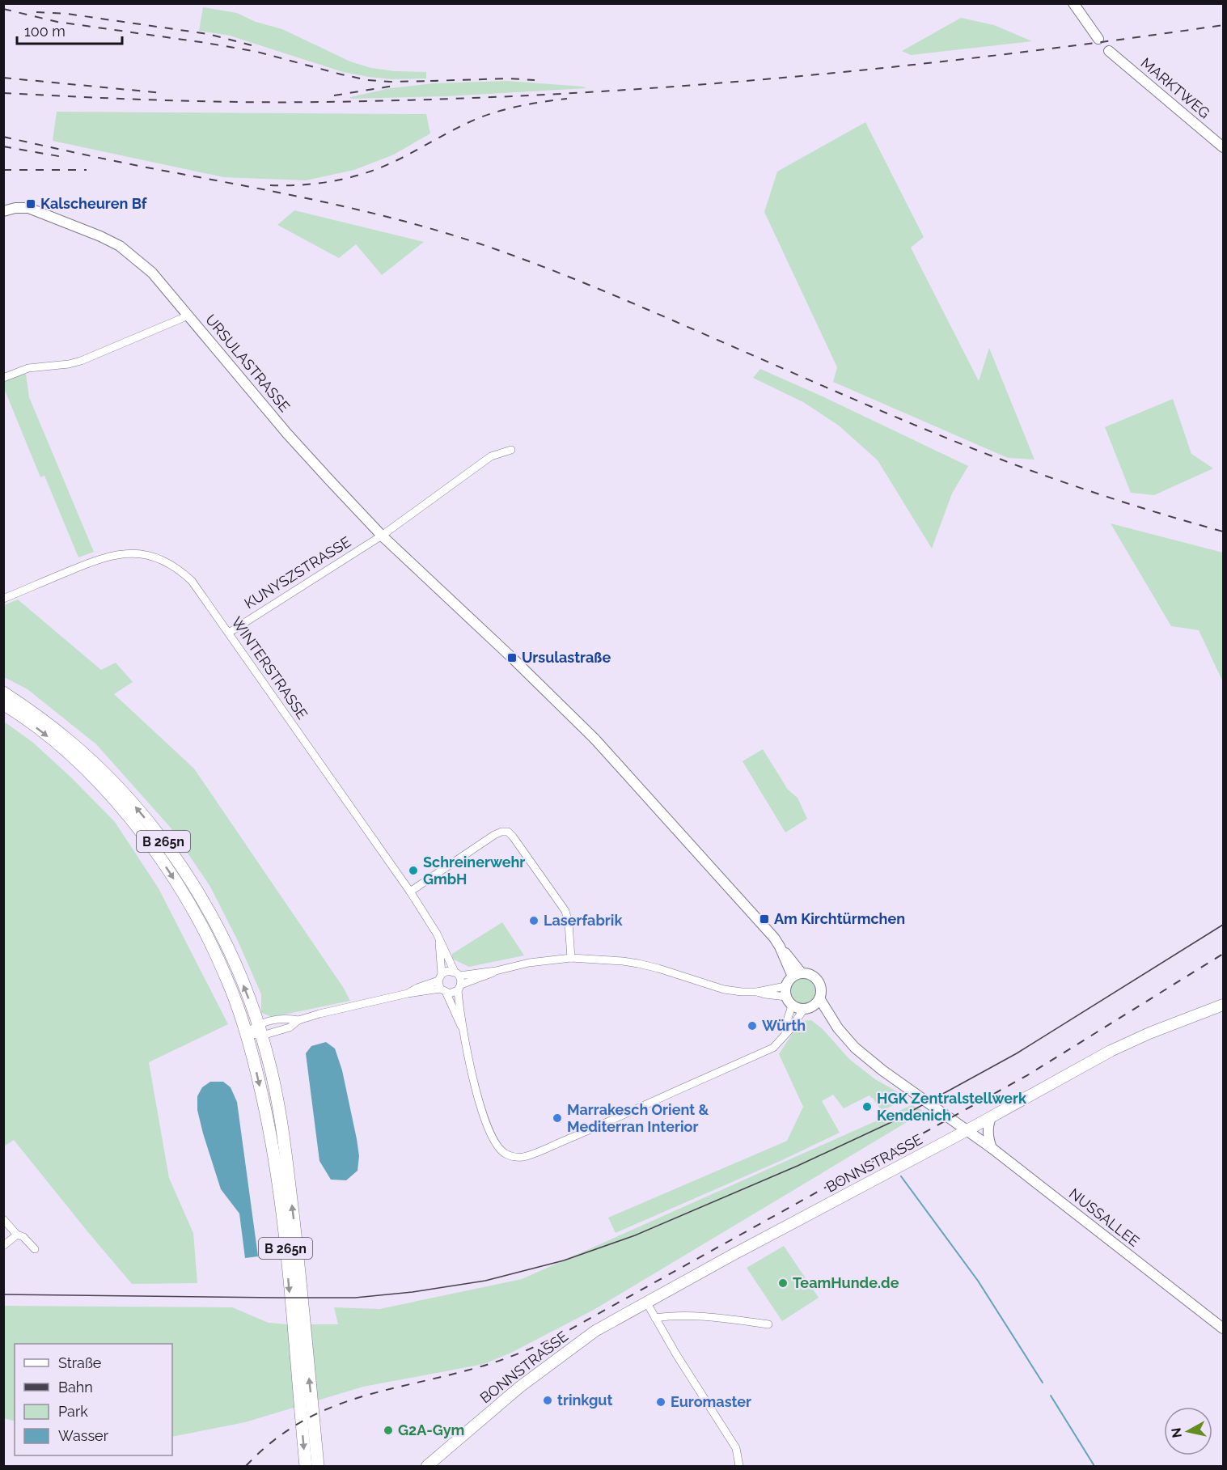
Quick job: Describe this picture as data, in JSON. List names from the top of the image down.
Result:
{
  "streets": {
    "main road": ["B 265n", "BONNSTRASSE"],
    "street": [
      "MARKTWEG",
      "URSULASTRASSE",
      "KUNYSZSTRASSE",
      "WINTERSTRASSE",
      "NUSSALLEE"
    ]
  },
  "crossings": [
    ["URSULASTRASSE", "KUNYSZSTRASSE"],
    ["KUNYSZSTRASSE", "WINTERSTRASSE"],
    ["BONNSTRASSE", "NUSSALLEE"]
  ],
  "places": {
    "transit": ["Kalscheuren Bf", "Ursulastraße", "Am Kirchtürmchen"],
    "other": [
      "Schreinerwehr GmbH",
      "Laserfabrik",
      "Würth",
      "HGK Zentralstellwerk Kendenich",
      "Marrakesch Orient & Mediterran Interior",
      "TeamHunde.de",
      "trinkgut",
      "Euromaster",
      "G2A-Gym"
    ]
  },
  "legend": [
    "Straße",
    "Bahn",
    "Park",
    "Wasser"
  ],
  "scale_bar": "100 m",
  "north": "left"
}
